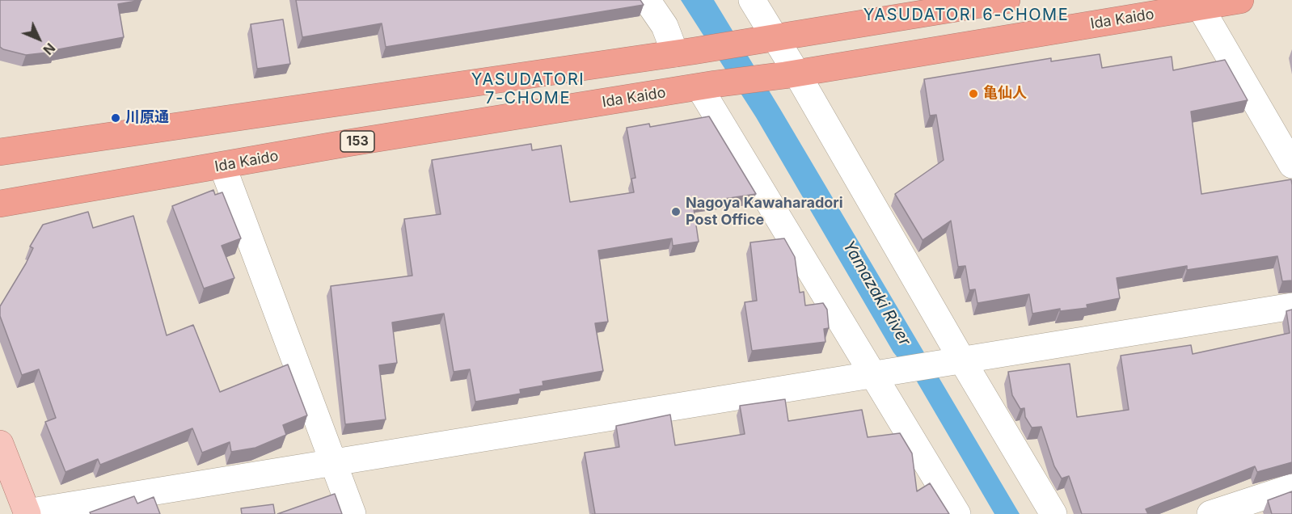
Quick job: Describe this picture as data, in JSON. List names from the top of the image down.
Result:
{
  "streets": {
    "highway": ["Ida Kaido", "153"]
  },
  "districts": ["YASUDATORI 6-CHOME", "YASUDATORI 7-CHOME"],
  "water": ["Yamazaki River"],
  "places": ["亀仙人", "川原通", "Nagoya Kawaharadori Post Office"],
  "north": "bottom right"
}
